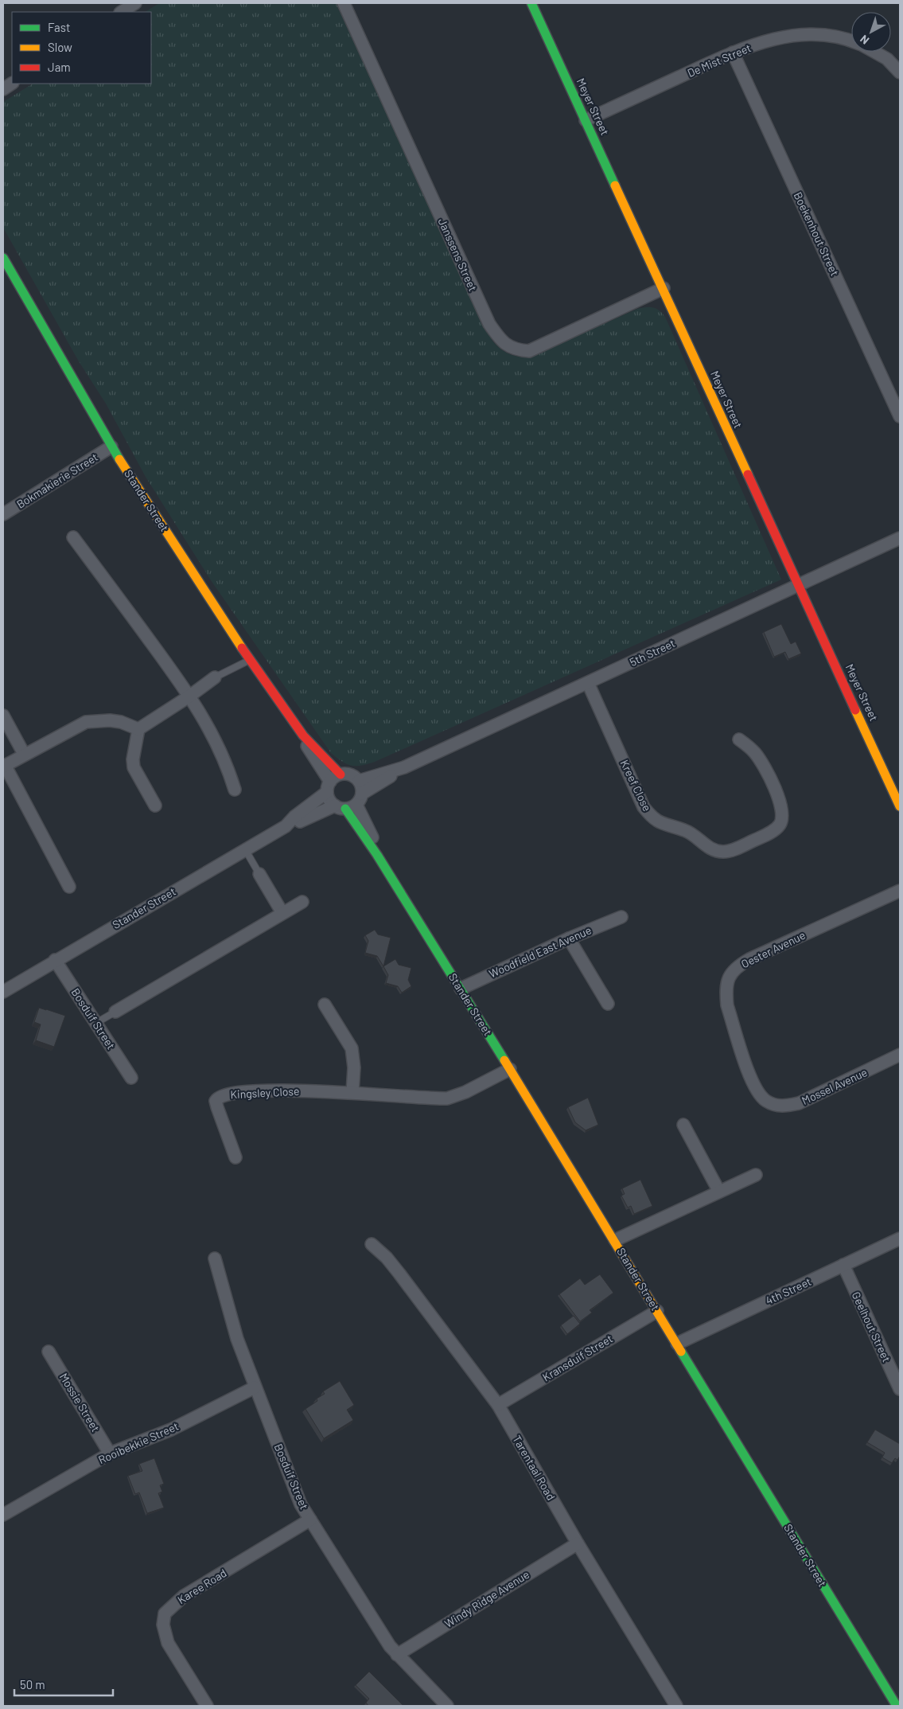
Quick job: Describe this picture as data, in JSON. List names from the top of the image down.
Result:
{
  "streets": {
    "street": [
      "De Mist Street",
      "Meyer Street",
      "Boekenhout Street",
      "Janssens Street",
      "Bokmakierie Street",
      "Stander Street",
      "5th Street",
      "Kreef Close",
      "Oester Avenue",
      "Woodfield East Avenue",
      "Bosduif Street",
      "Mossel Avenue",
      "Kingsley Close",
      "4th Street",
      "Geelhout Street",
      "Kransduif Street",
      "Mossie Street",
      "Rooibekkie Street",
      "Tarentaal Road",
      "Karee Road",
      "Windy Ridge Avenue"
    ]
  },
  "crossings": [
    ["De Mist Street", "Meyer Street"],
    ["De Mist Street", "Boekenhout Street"],
    ["Meyer Street", "Janssens Street"],
    ["Meyer Street", "5th Street"],
    ["Bokmakierie Street", "Stander Street"],
    ["Stander Street", "5th Street"],
    ["Stander Street", "Woodfield East Avenue"],
    ["Stander Street", "Bosduif Street"],
    ["Stander Street", "Kingsley Close"],
    ["Stander Street", "4th Street"],
    ["Stander Street", "Kransduif Street"],
    ["5th Street", "Kreef Close"],
    ["Oester Avenue", "Mossel Avenue"],
    ["Bosduif Street", "Rooibekkie Street"],
    ["Bosduif Street", "Karee Road"],
    ["Bosduif Street", "Windy Ridge Avenue"],
    ["4th Street", "Geelhout Street"],
    ["Kransduif Street", "Tarentaal Road"],
    ["Mossie Street", "Rooibekkie Street"],
    ["Tarentaal Road", "Windy Ridge Avenue"]
  ],
  "legend": ["Fast", "Slow", "Jam"],
  "scale_bar": "50 m",
  "north": "bottom left"
}
